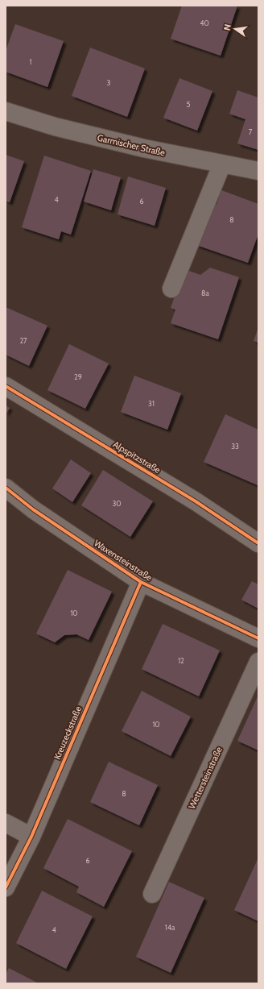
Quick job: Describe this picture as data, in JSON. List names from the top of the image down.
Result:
{
  "streets": {
    "street": [
      "Garmischer Straße",
      "Alpspitzstraße",
      "Waxensteinstraße",
      "Kreuzeckstraße",
      "Wettersteinstraße"
    ]
  },
  "crossings": [
    ["Waxensteinstraße", "Kreuzeckstraße"]
  ],
  "house_numbers": [
    "40",
    "1",
    "3",
    "5",
    "7",
    "4",
    "6",
    "8",
    "8a",
    "27",
    "29",
    "31",
    "33",
    "30",
    "10",
    "12",
    "10",
    "8",
    "6",
    "14a",
    "4"
  ],
  "north": "left"
}
